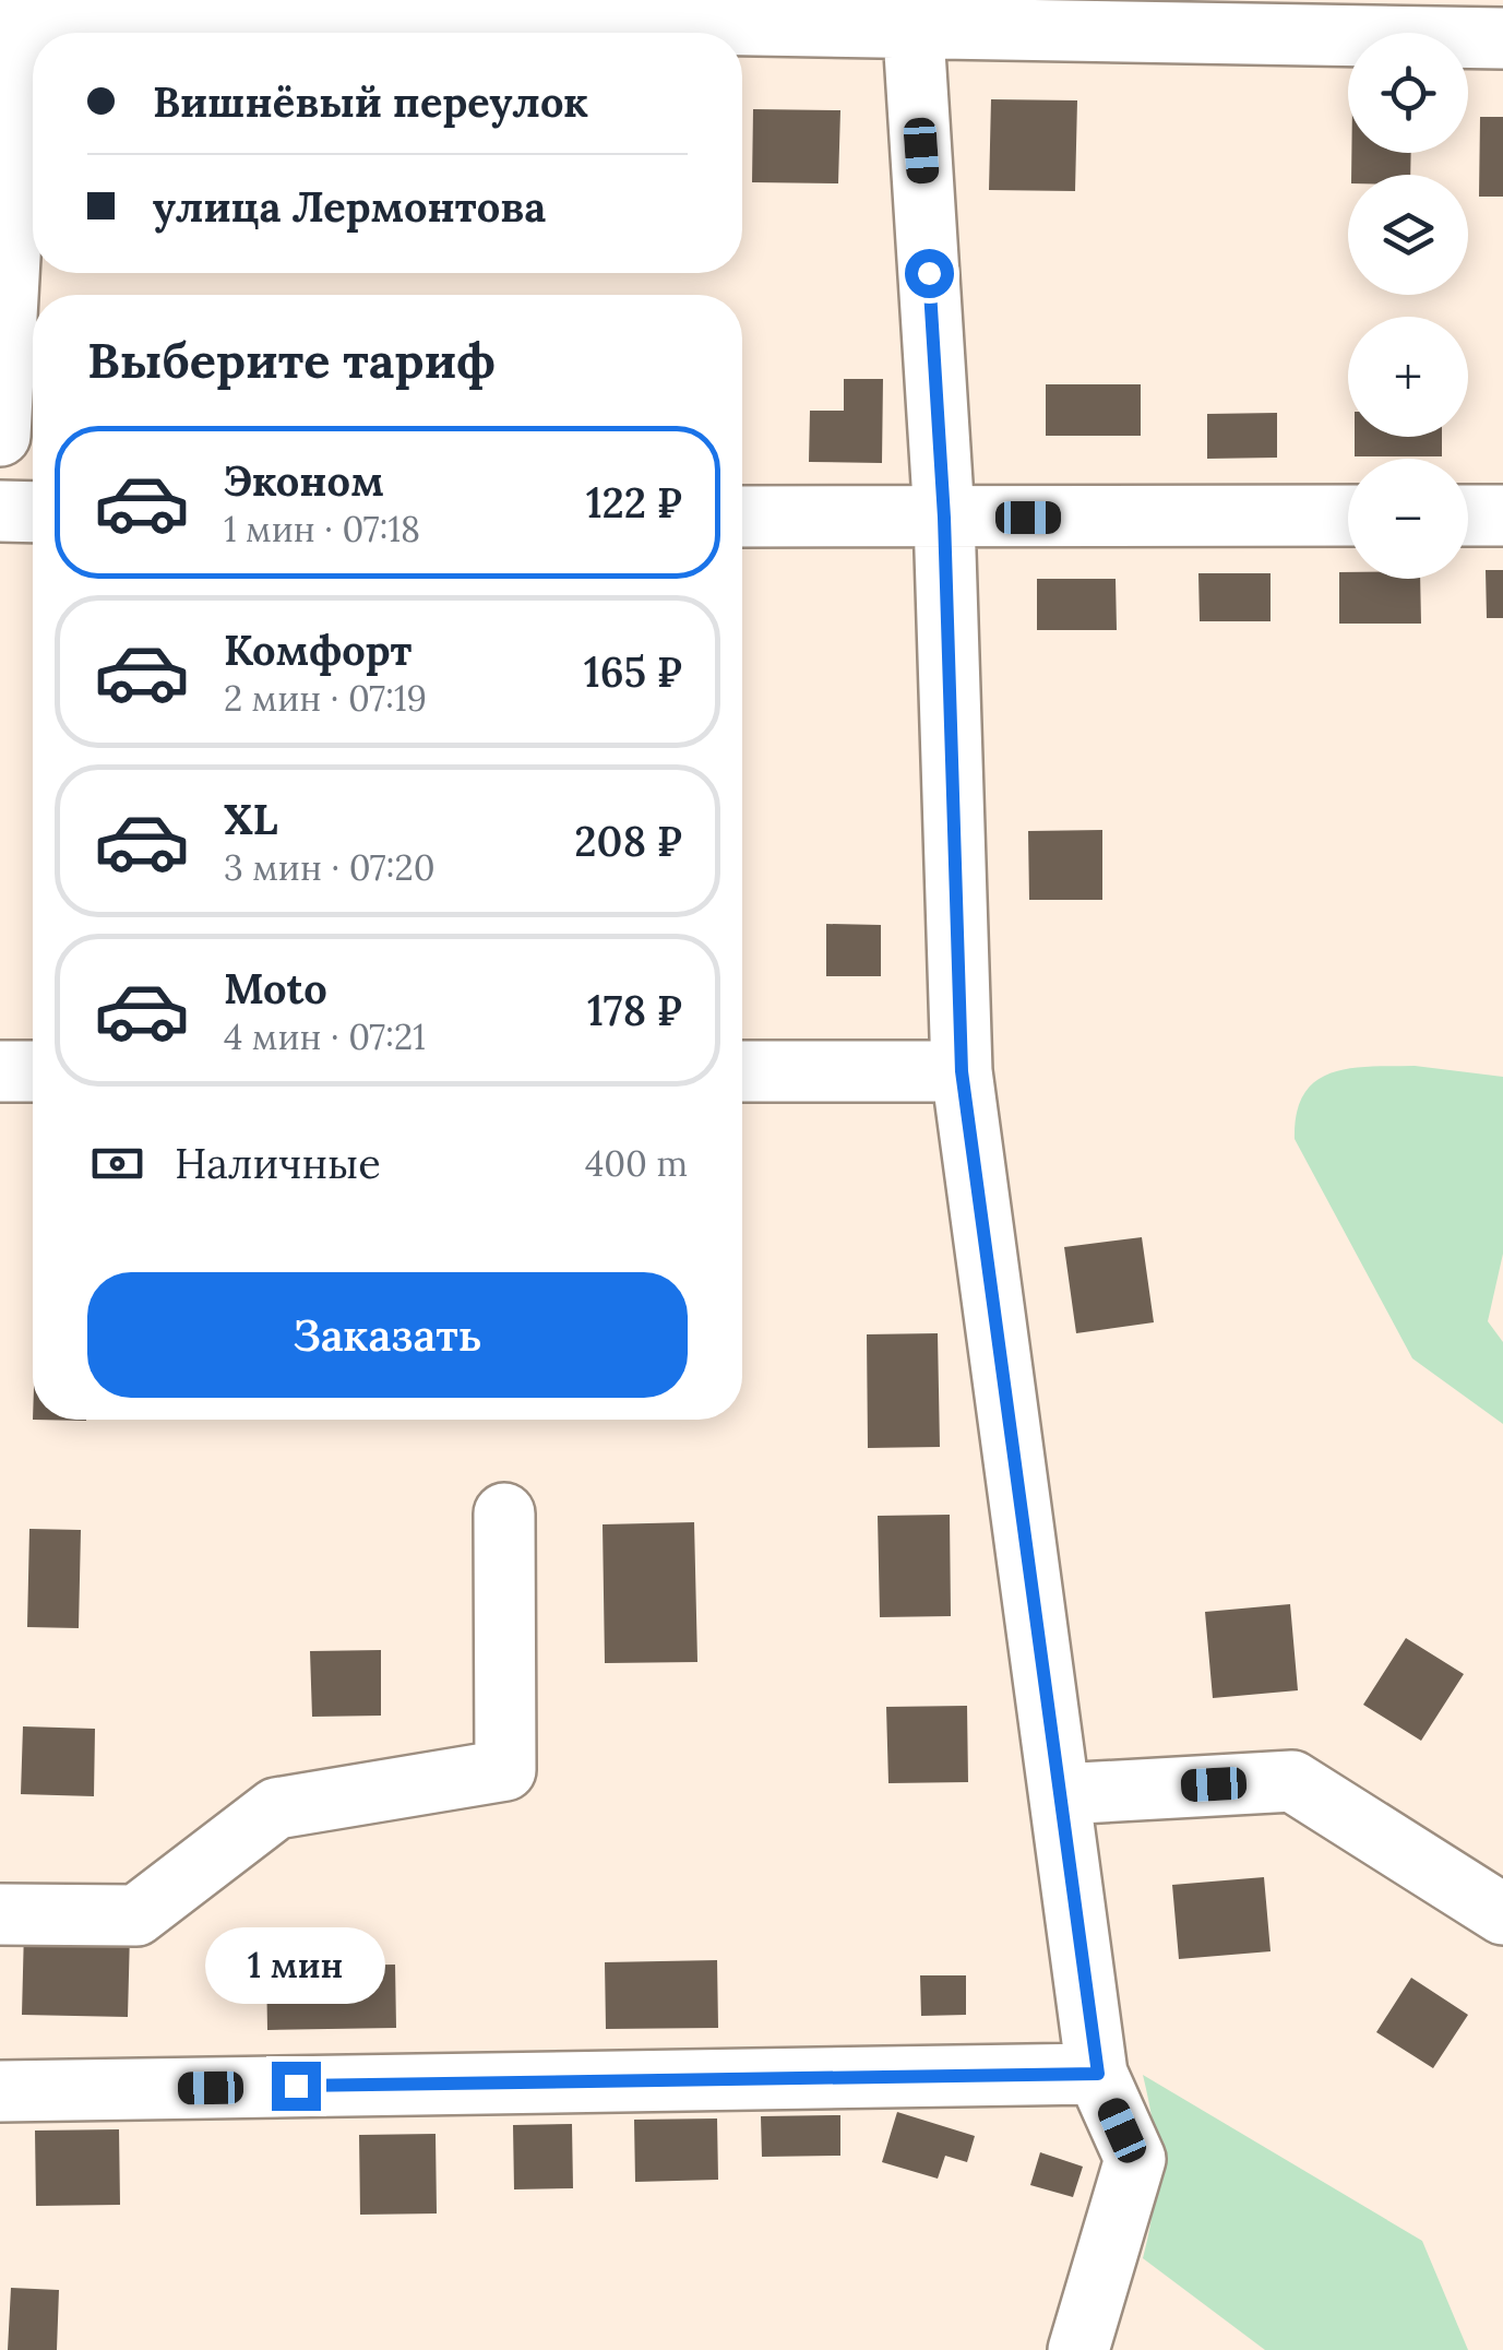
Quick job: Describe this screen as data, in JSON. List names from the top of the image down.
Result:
{
  "page": {
    "map_buttons": ["+", "−"],
    "banner": ["Вишнёвый переулок", "улица Лермонтова"],
    "heading": "Выберите тариф",
    "list": [
      {
        "name": "Эконом",
        "note": "1 мин · 07:18",
        "value": "122 ₽"
      },
      {
        "name": "Комфорт",
        "note": "2 мин · 07:19",
        "value": "165 ₽"
      },
      {
        "name": "XL",
        "note": "3 мин · 07:20",
        "value": "208 ₽"
      },
      {
        "name": "Moto",
        "note": "4 мин · 07:21",
        "value": "178 ₽"
      }
    ],
    "pay": ["Наличные", "400 m"],
    "buttons": "Заказать",
    "bubble": "1 мин"
  }
}
